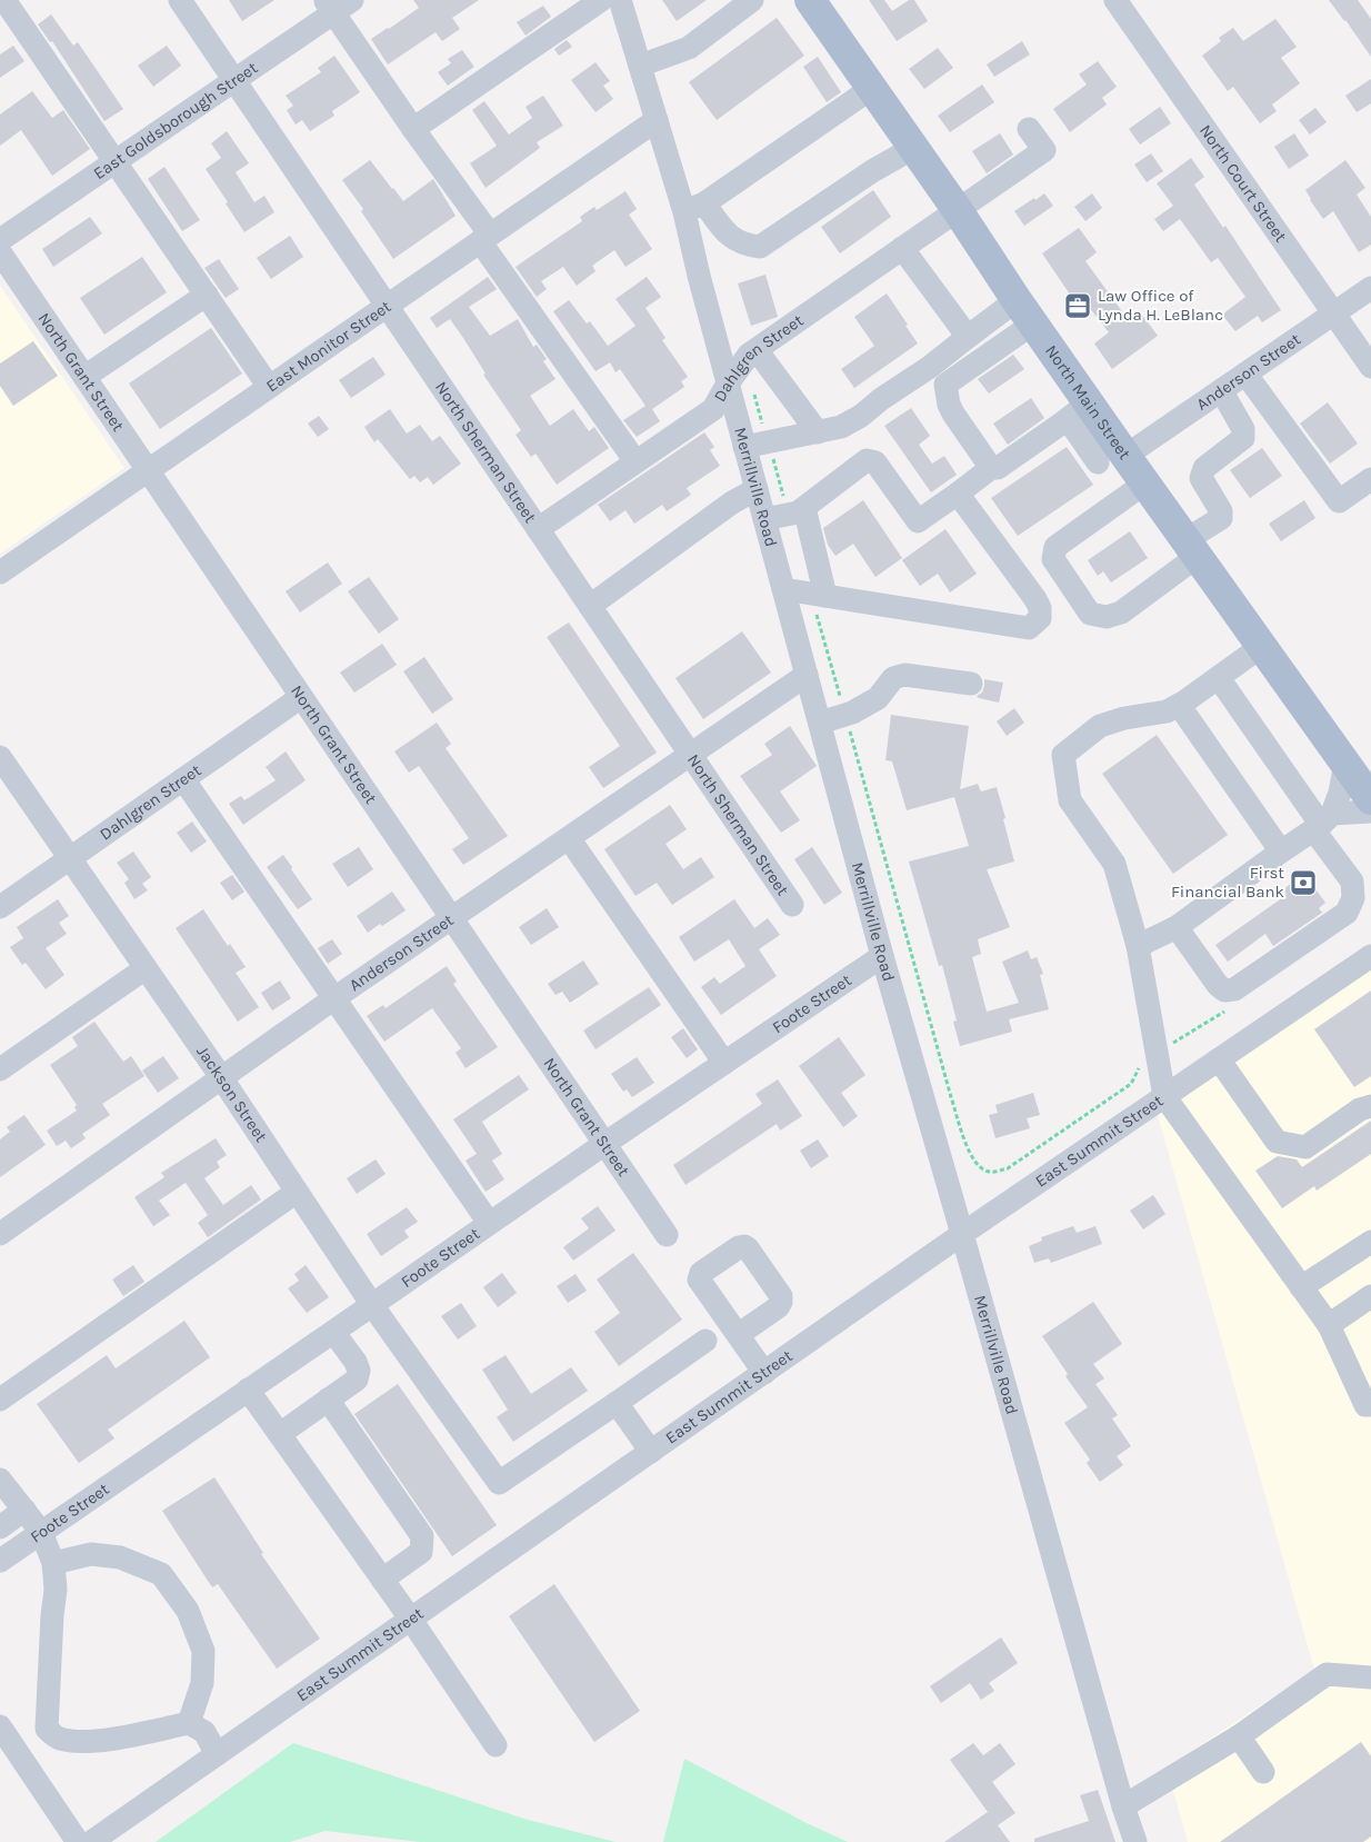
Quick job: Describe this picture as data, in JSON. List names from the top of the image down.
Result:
{
  "streets": {
    "main road": ["North Main Street"],
    "street": [
      "East Goldsborough Street",
      "North Court Street",
      "East Monitor Street",
      "Dahlgren Street",
      "North Grant Street",
      "Anderson Street",
      "North Sherman Street",
      "Merrillville Road",
      "Foote Street",
      "Jackson Street",
      "East Summit Street"
    ]
  },
  "crossings": [
    ["East Goldsborough Street", "North Sherman Street"],
    ["North Court Street", "Anderson Street"],
    ["East Monitor Street", "North Grant Street"],
    ["East Monitor Street", "North Sherman Street"],
    ["East Monitor Street", "Merrillville Road"],
    ["Dahlgren Street", "North Grant Street"],
    ["Dahlgren Street", "North Main Street"],
    ["Dahlgren Street", "North Sherman Street"],
    ["Dahlgren Street", "Merrillville Road"],
    ["Dahlgren Street", "Jackson Street"],
    ["North Grant Street", "Anderson Street"],
    ["North Grant Street", "Foote Street"],
    ["Anderson Street", "North Main Street"],
    ["Anderson Street", "North Sherman Street"],
    ["Anderson Street", "Merrillville Road"],
    ["Anderson Street", "Jackson Street"],
    ["Merrillville Road", "Foote Street"],
    ["Merrillville Road", "East Summit Street"],
    ["Foote Street", "Jackson Street"]
  ],
  "places": {
    "office": ["Law Office of Lynda H. LeBlanc"],
    "bank": ["First Financial Bank"]
  }
}
